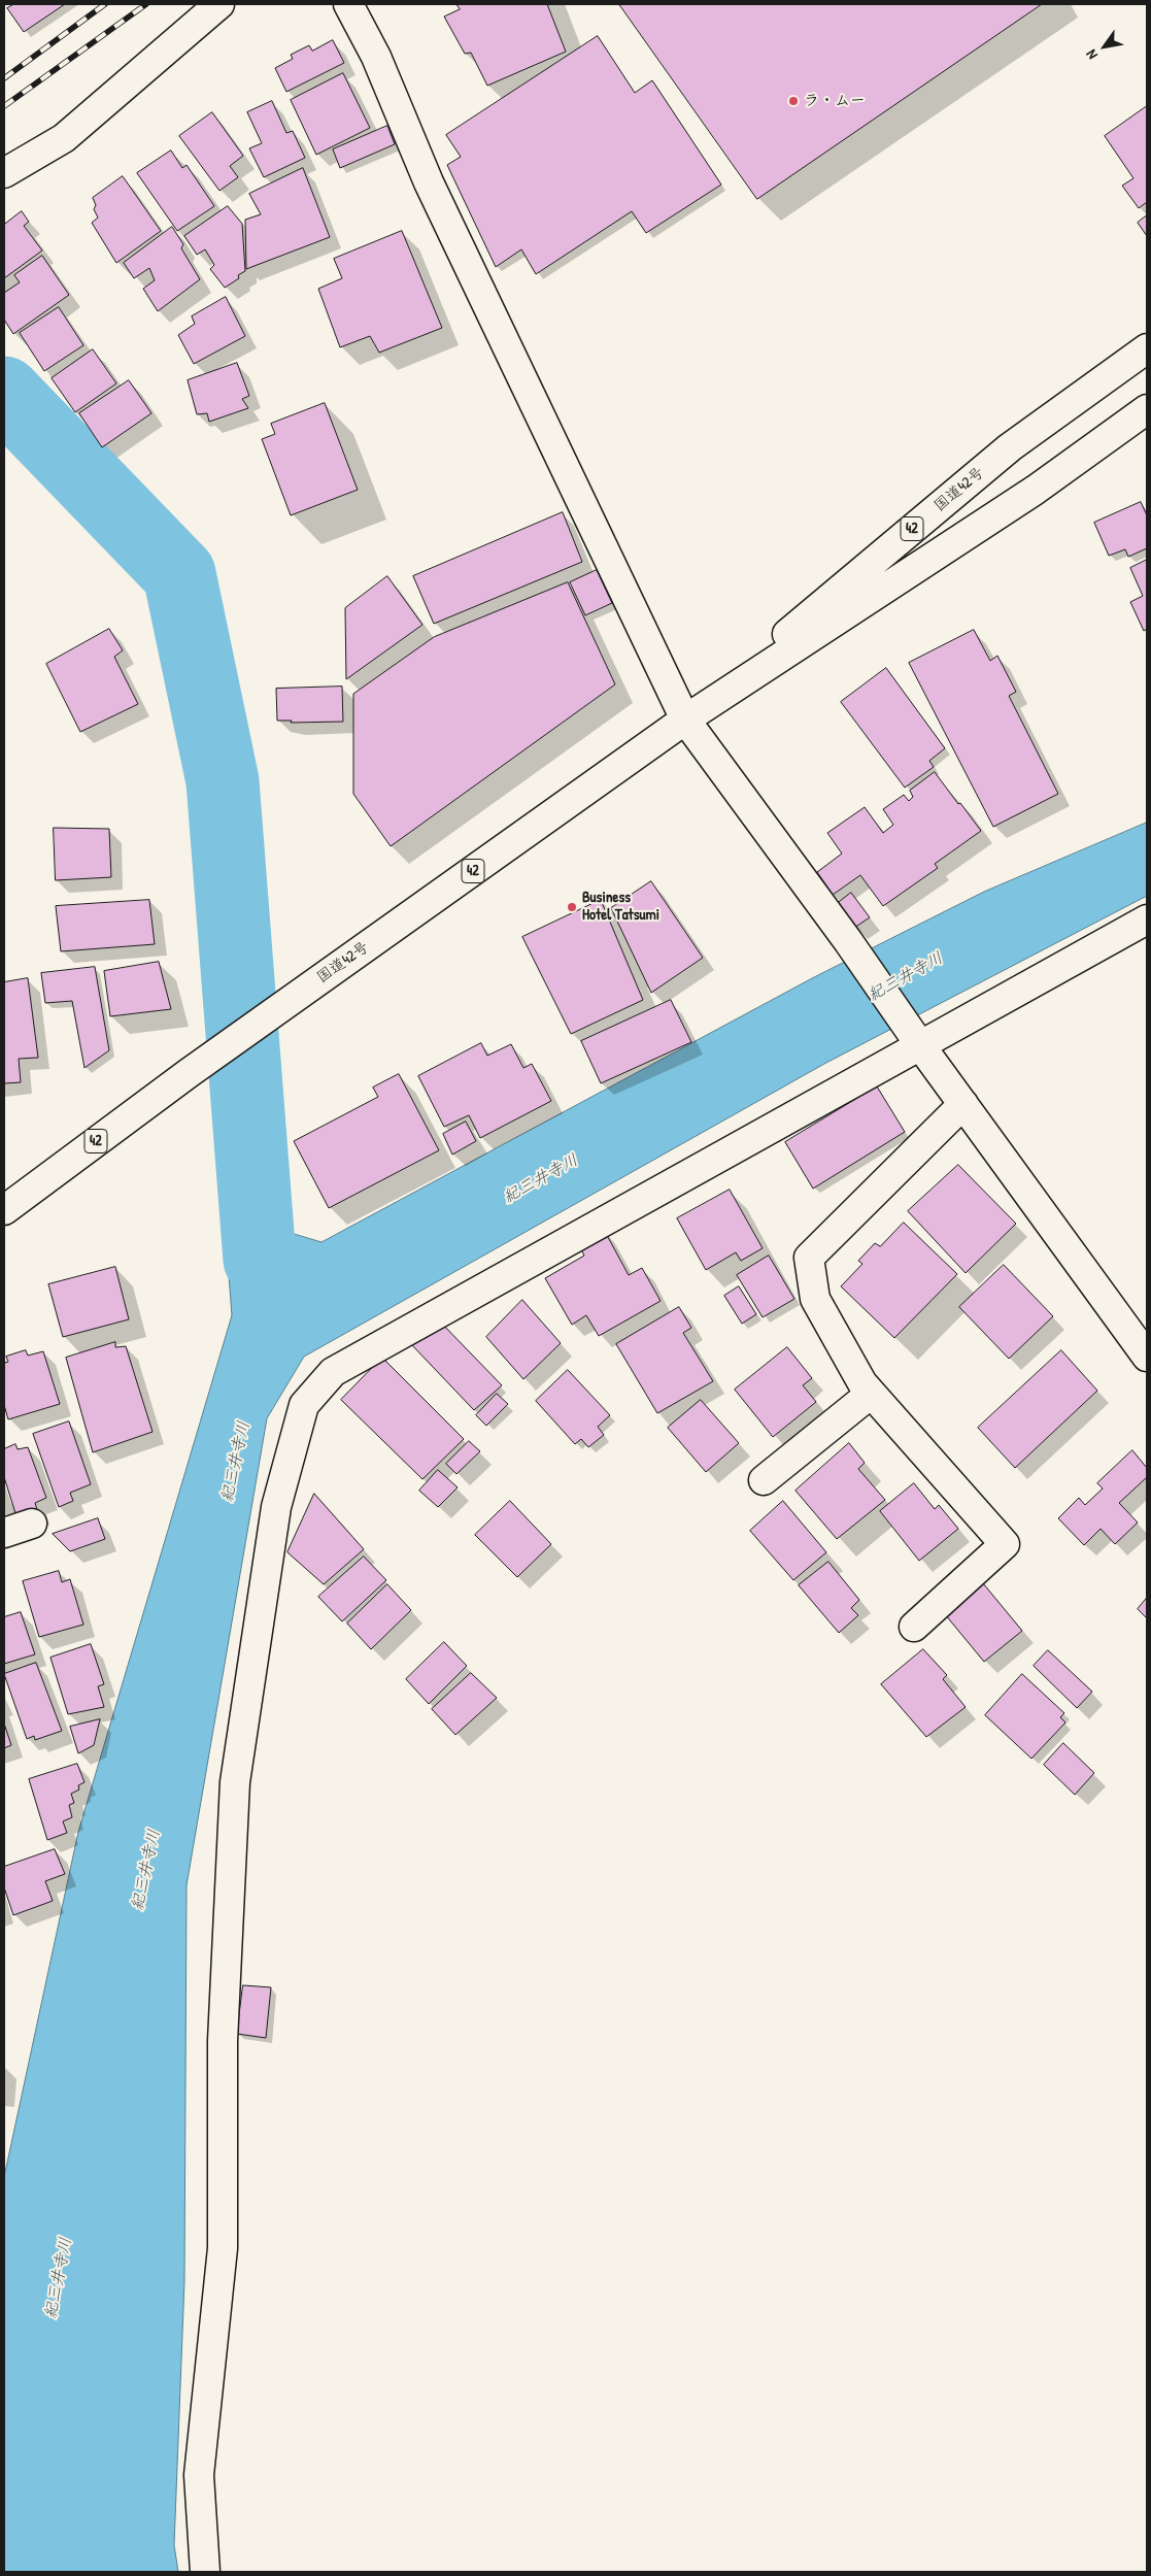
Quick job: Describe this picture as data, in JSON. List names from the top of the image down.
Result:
{
  "streets": {
    "main road": ["国道42号", "42"]
  },
  "water": ["紀三井寺川"],
  "places": ["ラ・ムー", "Business Hotel Tatsumi"],
  "north": "bottom left"
}
